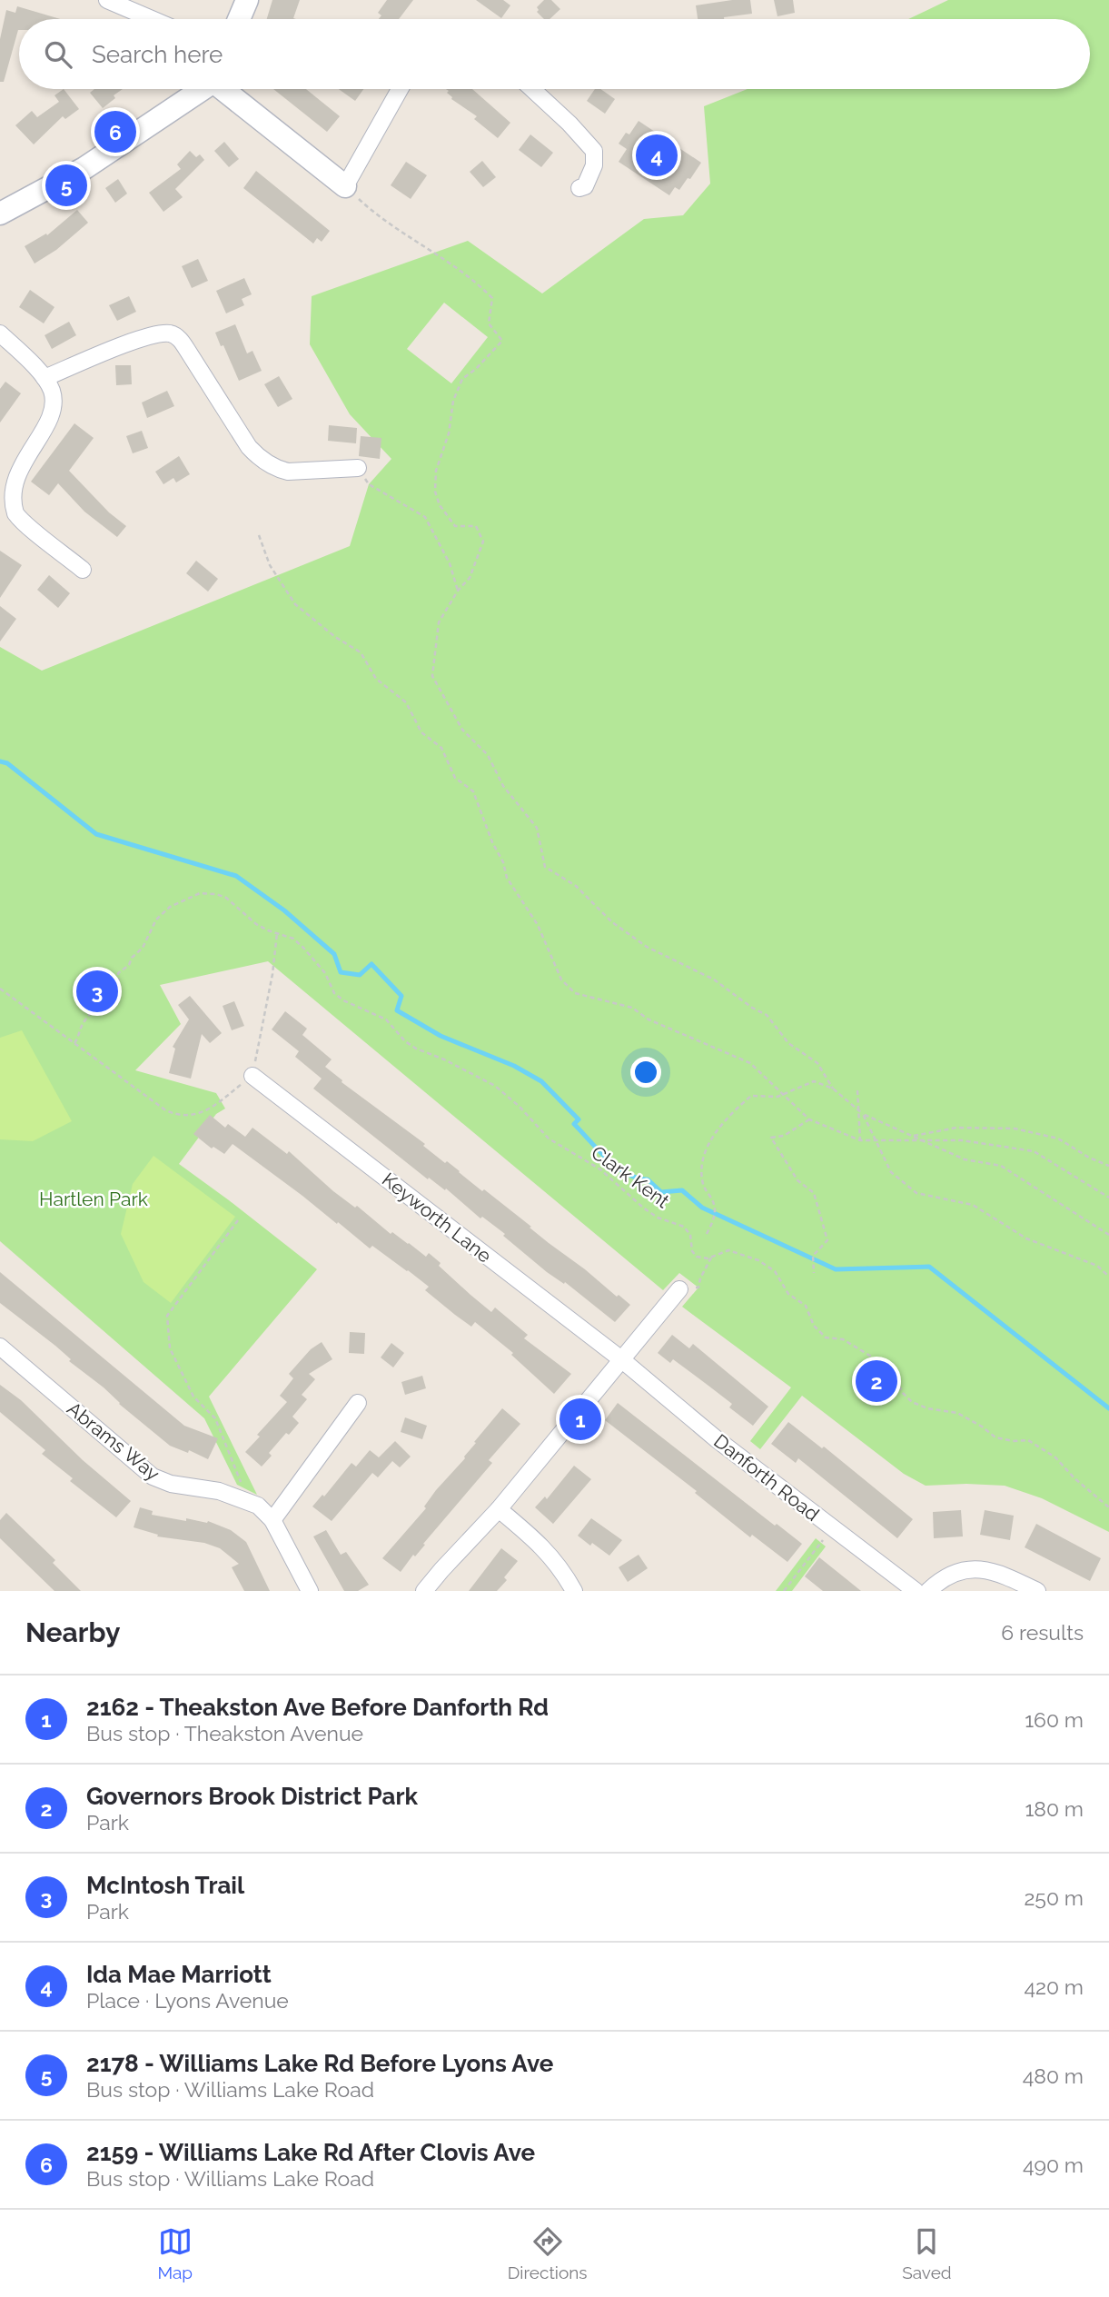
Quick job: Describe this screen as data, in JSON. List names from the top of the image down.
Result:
{
  "streets": {
    "street": ["Keyworth Lane", "Abrams Way", "Danforth Road"],
    "path": ["Clark Kent"]
  },
  "crossings": [
    ["Keyworth Lane", "Danforth Road"]
  ],
  "parks": ["Hartlen Park"],
  "page": {
    "search": "Search here",
    "pins": [
      "6",
      "4",
      "5",
      "3",
      "2",
      "1"
    ],
    "heading": ["Nearby", "6 results"],
    "list": [
      {
        "mark": "1",
        "name": "2162 - Theakston Ave Before Danforth Rd",
        "note": "Bus stop · Theakston Avenue",
        "value": "160 m"
      },
      {
        "mark": "2",
        "name": "Governors Brook District Park",
        "note": "Park",
        "value": "180 m"
      },
      {
        "mark": "3",
        "name": "McIntosh Trail",
        "note": "Park",
        "value": "250 m"
      },
      {
        "mark": "4",
        "name": "Ida Mae Marriott",
        "note": "Place · Lyons Avenue",
        "value": "420 m"
      },
      {
        "mark": "5",
        "name": "2178 - Williams Lake Rd Before Lyons Ave",
        "note": "Bus stop · Williams Lake Road",
        "value": "480 m"
      },
      {
        "mark": "6",
        "name": "2159 - Williams Lake Rd After Clovis Ave",
        "note": "Bus stop · Williams Lake Road",
        "value": "490 m"
      }
    ],
    "nav": ["Map", "Directions", "Saved"]
  }
}
